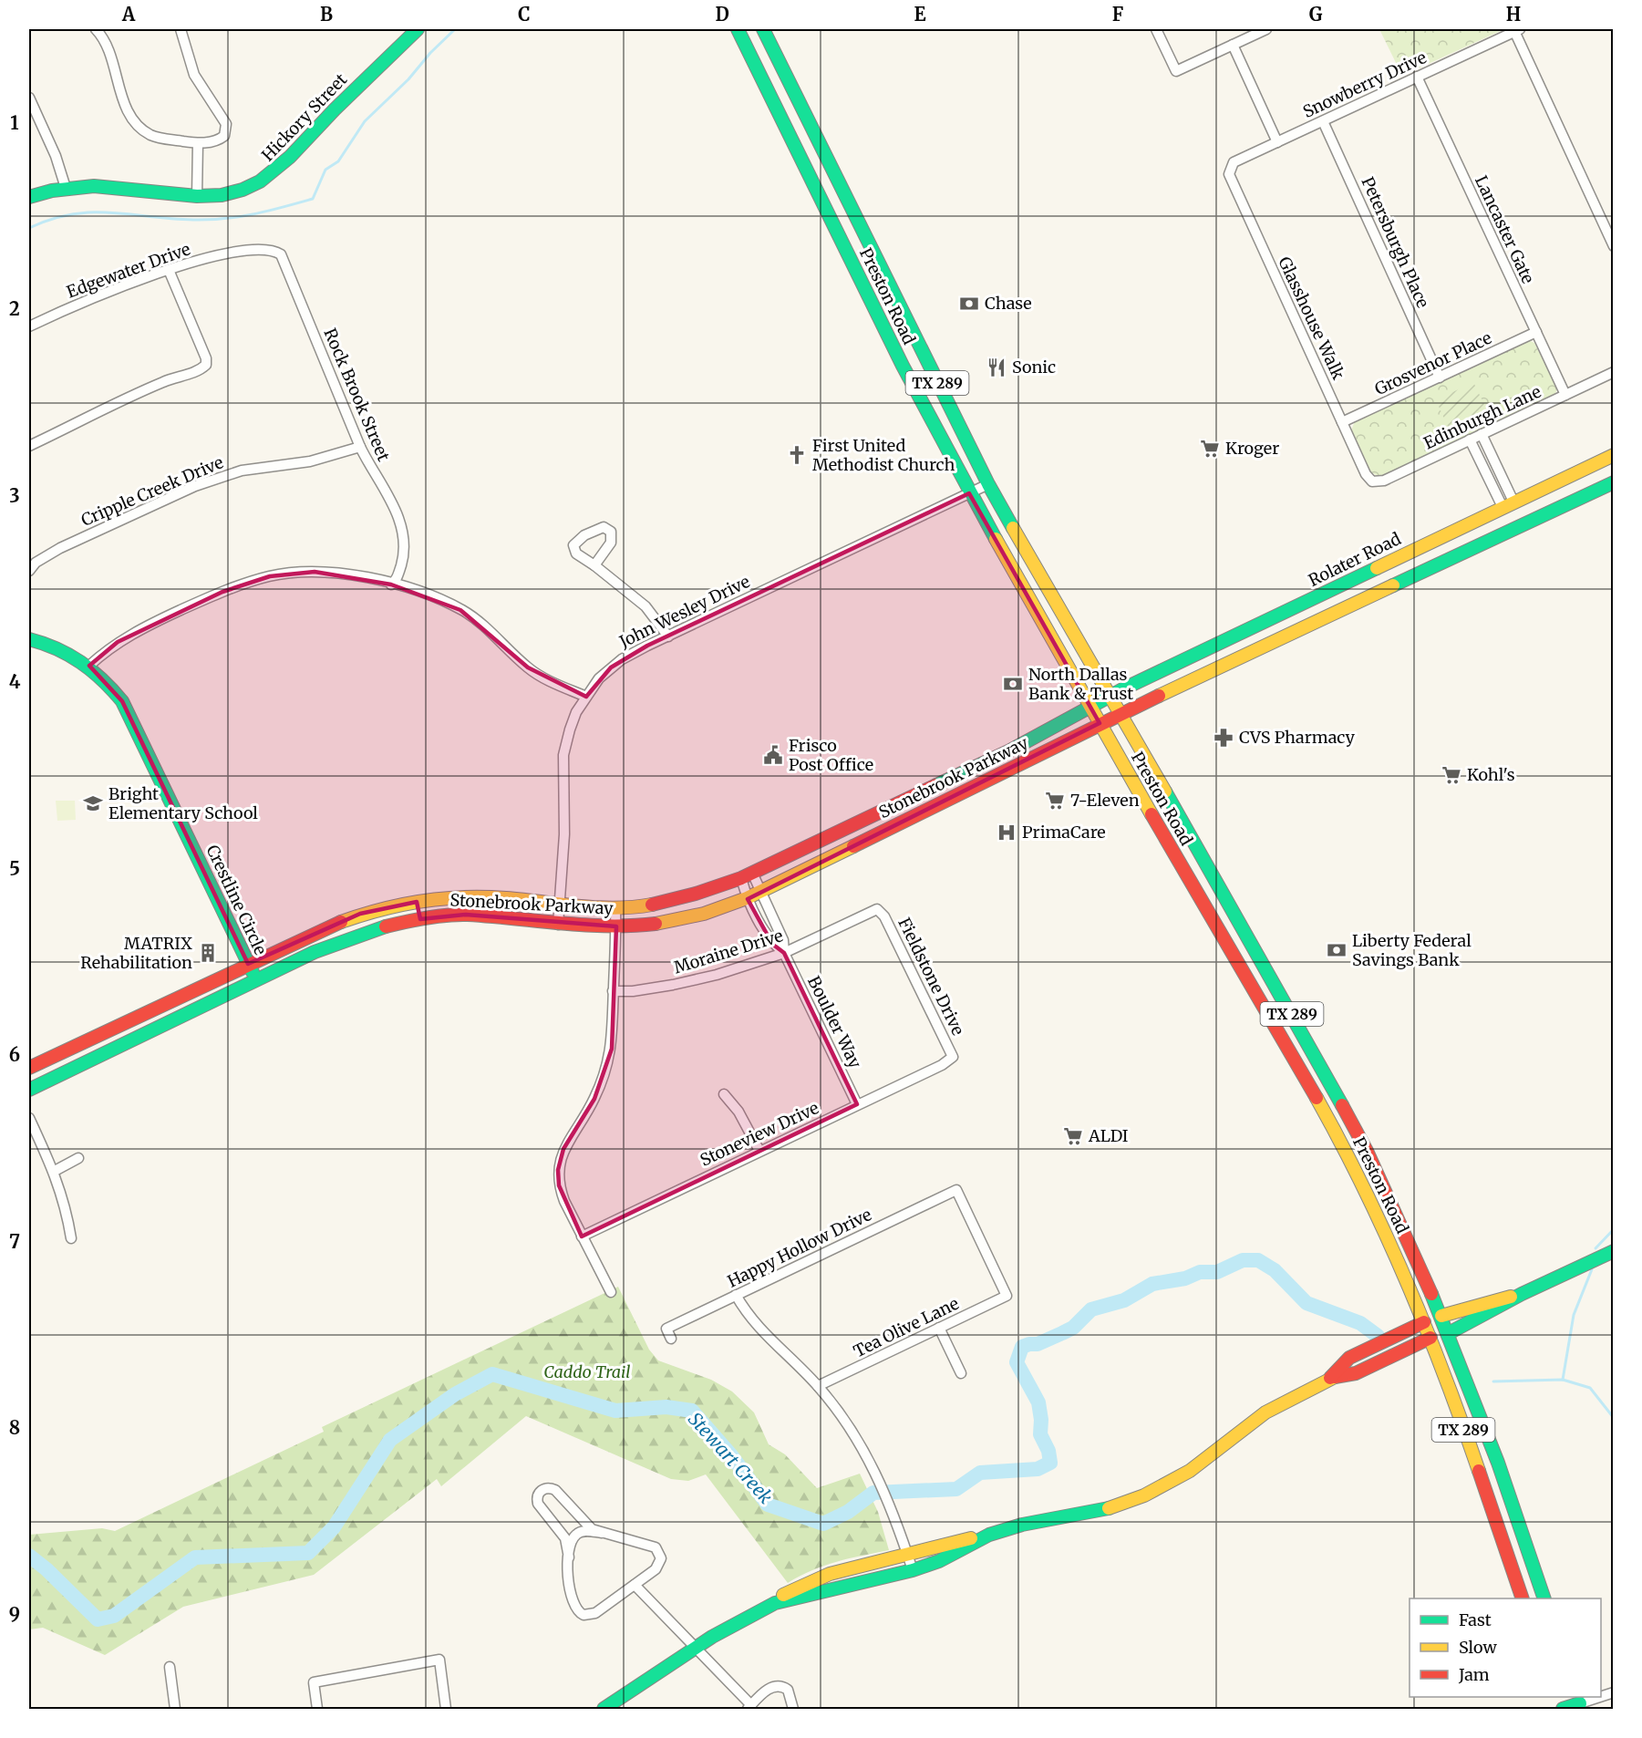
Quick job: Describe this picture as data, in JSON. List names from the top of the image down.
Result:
{
  "streets": {
    "main road": [
      "Hickory Street",
      "Preston Road",
      "TX 289",
      "Rolater Road",
      "Stonebrook Parkway",
      "Crestline Circle"
    ],
    "street": [
      "Snowberry Drive",
      "Lancaster Gate",
      "Petersburgh Place",
      "Edgewater Drive",
      "Glasshouse Walk",
      "Grosvenor Place",
      "Rock Brook Street",
      "Edinburgh Lane",
      "Cripple Creek Drive",
      "John Wesley Drive",
      "Moraine Drive",
      "Fieldstone Drive",
      "Boulder Way",
      "Stoneview Drive",
      "Happy Hollow Drive",
      "Tea Olive Lane"
    ]
  },
  "crossings": [
    ["Snowberry Drive", "Lancaster Gate"],
    ["Snowberry Drive", "Petersburgh Place"],
    ["Snowberry Drive", "Glasshouse Walk"],
    ["Lancaster Gate", "Grosvenor Place"],
    ["Lancaster Gate", "Edinburgh Lane"],
    ["Petersburgh Place", "Grosvenor Place"],
    ["Edgewater Drive", "Rock Brook Street"],
    ["Preston Road", "Rolater Road"],
    ["Preston Road", "John Wesley Drive"],
    ["Preston Road", "Stonebrook Parkway"],
    ["Glasshouse Walk", "Grosvenor Place"],
    ["Glasshouse Walk", "Edinburgh Lane"],
    ["Rock Brook Street", "Cripple Creek Drive"],
    ["Rolater Road", "Stonebrook Parkway"],
    ["John Wesley Drive", "Stonebrook Parkway"],
    ["Stonebrook Parkway", "Crestline Circle"],
    ["Stonebrook Parkway", "Boulder Way"],
    ["Moraine Drive", "Fieldstone Drive"],
    ["Moraine Drive", "Boulder Way"],
    ["Fieldstone Drive", "Stoneview Drive"],
    ["Boulder Way", "Stoneview Drive"],
    ["Happy Hollow Drive", "Tea Olive Lane"]
  ],
  "water": ["Stewart Creek"],
  "parks": ["Caddo Trail"],
  "places": {
    "bank": ["Chase", "North Dallas Bank & Trust", "Liberty Federal Savings Bank"],
    "restaurant": ["Sonic"],
    "supermarket": [
      "Kroger",
      "Kohl's",
      "7-Eleven",
      "ALDI"
    ],
    "church": ["First United Methodist Church"],
    "pharmacy": ["CVS Pharmacy"],
    "public building": ["Frisco Post Office"],
    "school or university": ["Bright Elementary School"],
    "hospital": ["PrimaCare"],
    "building": ["MATRIX Rehabilitation"]
  },
  "legend": ["Fast", "Slow", "Jam"],
  "grid": {
    "columns": [
      "A",
      "B",
      "C",
      "D",
      "E",
      "F",
      "G",
      "H"
    ],
    "rows": [
      "1",
      "2",
      "3",
      "4",
      "5",
      "6",
      "7",
      "8",
      "9"
    ]
  }
}
